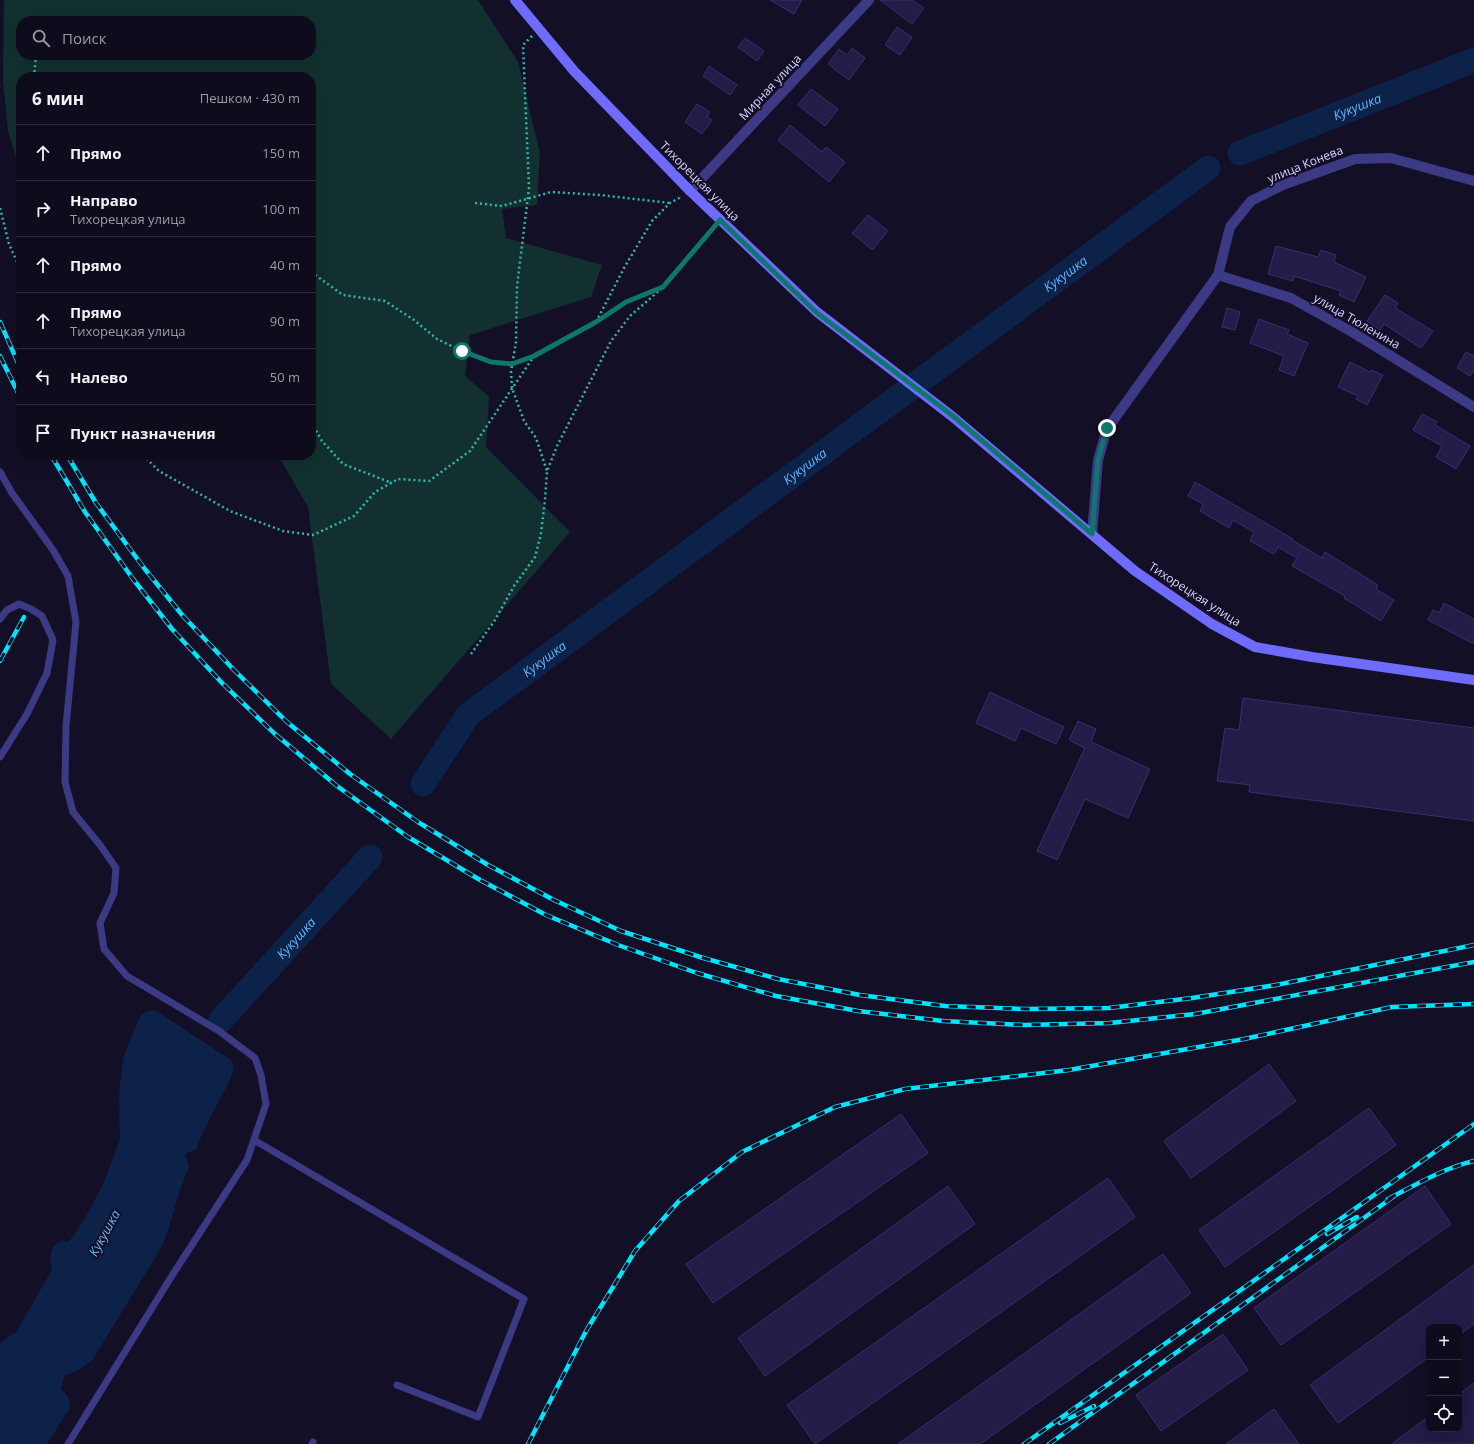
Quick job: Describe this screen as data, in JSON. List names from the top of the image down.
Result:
{
  "streets": {
    "street": [
      "Мирная улица",
      "улица Конева",
      "Тихорецкая улица",
      "улица Тюленина"
    ]
  },
  "crossings": [
    ["Мирная улица", "Тихорецкая улица"],
    ["улица Конева", "улица Тюленина"]
  ],
  "water": ["Кукушка"],
  "page": {
    "search": "Поиск",
    "heading": ["6 мин", "Пешком · 430 m"],
    "list": [
      ["Прямо", "150 m"],
      ["Направо", "Тихорецкая улица", "100 m"],
      ["Прямо", "40 m"],
      ["Прямо", "Тихорецкая улица", "90 m"],
      ["Налево", "50 m"],
      "Пункт назначения"
    ],
    "map_buttons": ["+", "−"]
  }
}
